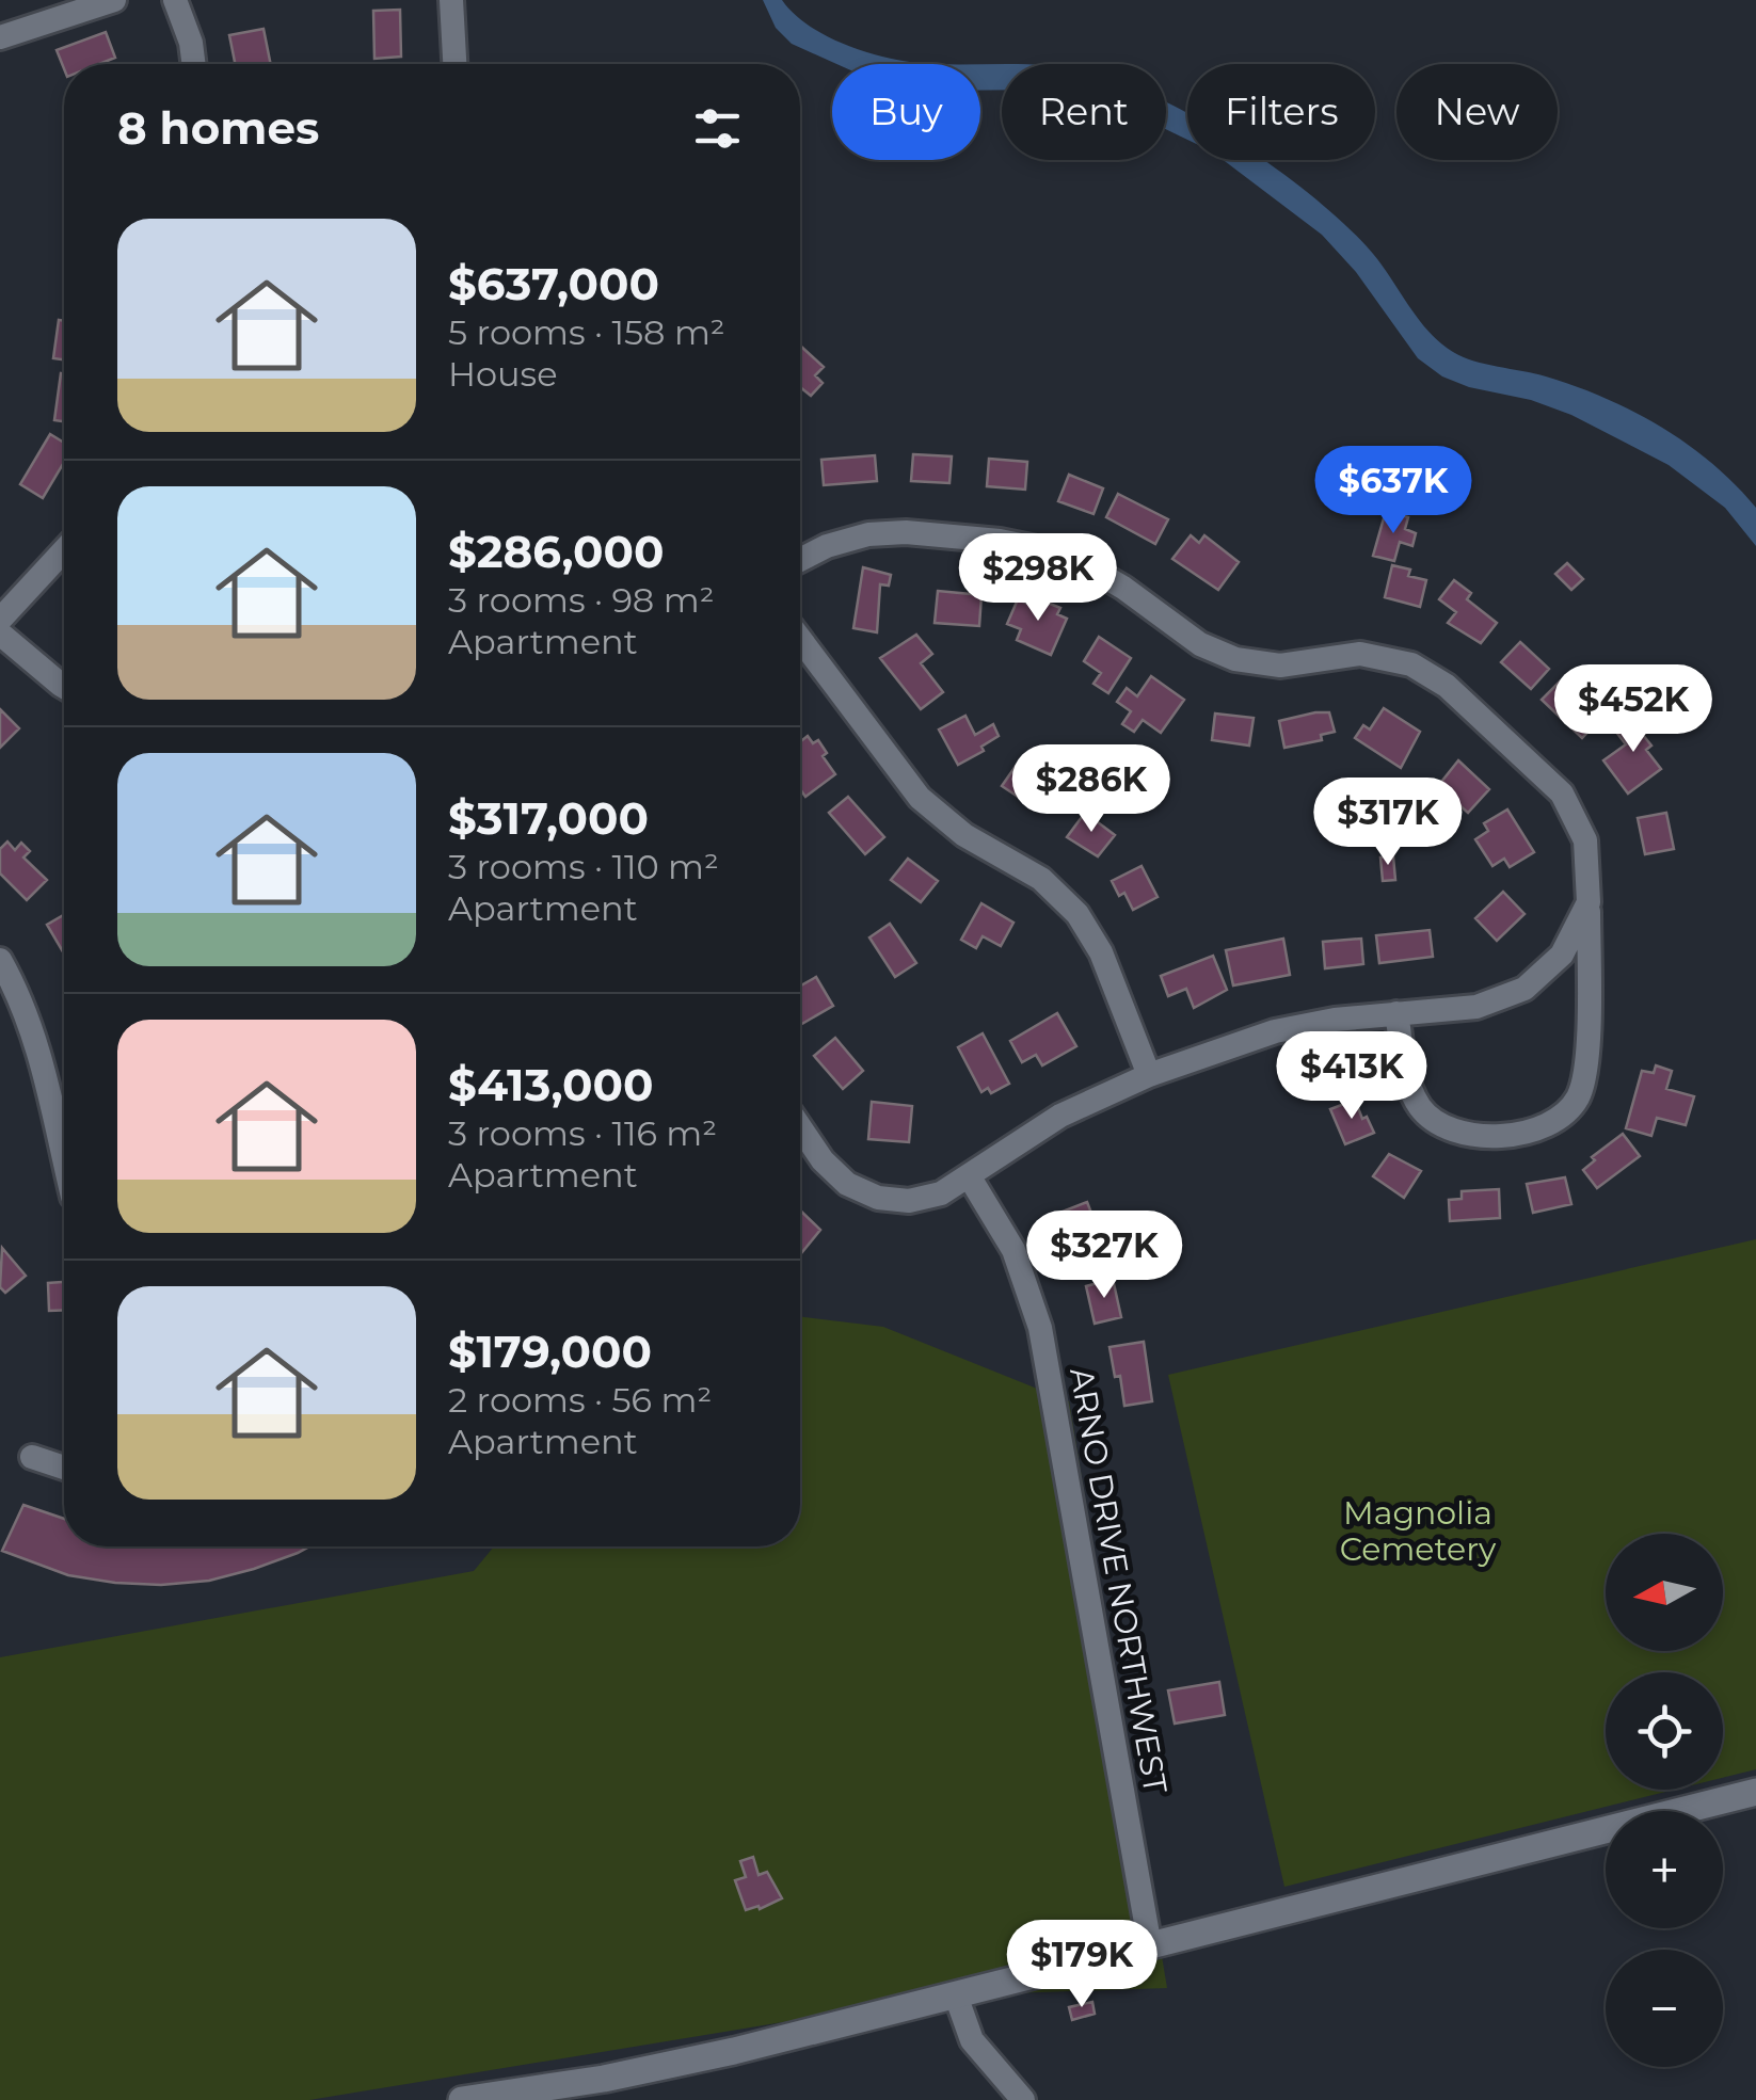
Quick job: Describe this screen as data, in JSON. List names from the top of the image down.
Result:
{
  "streets": {
    "street": ["ARNO DRIVE NORTHWEST"]
  },
  "parks": ["Magnolia Cemetery"],
  "north": "left",
  "page": {
    "chip": [
      "Buy",
      "Rent",
      "Filters",
      "New"
    ],
    "heading": "8 homes",
    "list": [
      {
        "name": "$637,000",
        "note": "5 rooms · 158 m² · House"
      },
      {
        "name": "$286,000",
        "note": "3 rooms · 98 m² · Apartment"
      },
      {
        "name": "$317,000",
        "note": "3 rooms · 110 m² · Apartment"
      },
      {
        "name": "$413,000",
        "note": "3 rooms · 116 m² · Apartment"
      },
      {
        "name": "$179,000",
        "note": "2 rooms · 56 m² · Apartment"
      }
    ],
    "price": [
      "$637K",
      "$298K",
      "$452K",
      "$286K",
      "$317K",
      "$413K",
      "$327K",
      "$179K"
    ],
    "map_buttons": ["+", "−"]
  }
}
